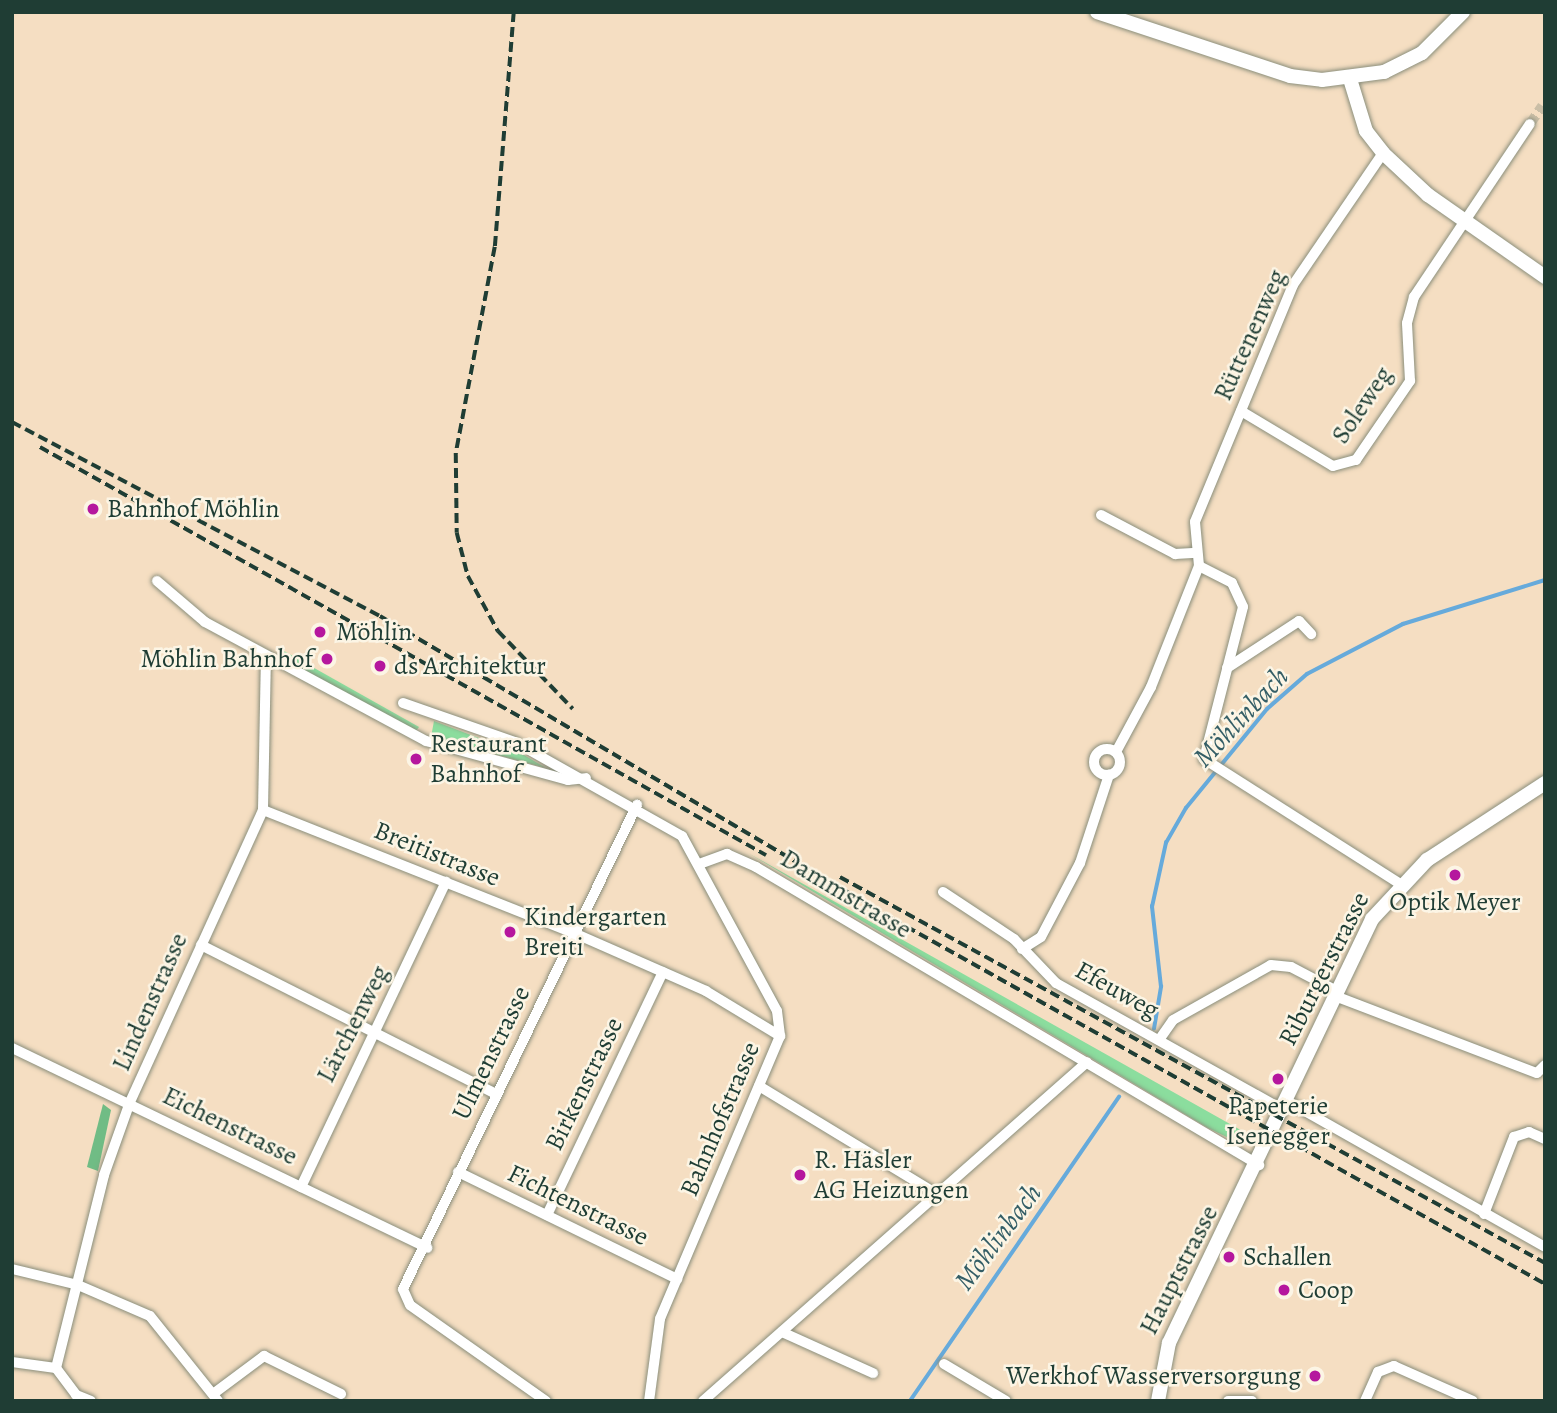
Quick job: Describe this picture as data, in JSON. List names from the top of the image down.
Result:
{
  "streets": {
    "street": [
      "Rüttenenweg",
      "Soleweg",
      "Breitistrasse",
      "Dammstrasse",
      "Riburgerstrasse",
      "Efeuweg",
      "Lindenstrasse",
      "Lärchenweg",
      "Ulmenstrasse",
      "Birkenstrasse",
      "Bahnhofstrasse",
      "Eichenstrasse",
      "Fichtenstrasse",
      "Hauptstrasse"
    ]
  },
  "crossings": [
    ["Rüttenenweg", "Soleweg"],
    ["Breitistrasse", "Lindenstrasse"],
    ["Breitistrasse", "Lärchenweg"],
    ["Breitistrasse", "Ulmenstrasse"],
    ["Breitistrasse", "Birkenstrasse"],
    ["Breitistrasse", "Bahnhofstrasse"],
    ["Dammstrasse", "Riburgerstrasse"],
    ["Dammstrasse", "Bahnhofstrasse"],
    ["Dammstrasse", "Hauptstrasse"],
    ["Riburgerstrasse", "Efeuweg"],
    ["Riburgerstrasse", "Hauptstrasse"],
    ["Lindenstrasse", "Eichenstrasse"],
    ["Lärchenweg", "Eichenstrasse"],
    ["Ulmenstrasse", "Eichenstrasse"],
    ["Ulmenstrasse", "Fichtenstrasse"],
    ["Birkenstrasse", "Fichtenstrasse"],
    ["Bahnhofstrasse", "Fichtenstrasse"]
  ],
  "water": ["Möhlinbach"],
  "places": [
    "Bahnhof Möhlin",
    "Möhlin",
    "Möhlin Bahnhof",
    "ds Architektur",
    "Restaurant Bahnhof",
    "Optik Meyer",
    "Kindergarten Breiti",
    "Papeterie Isenegger",
    "R. Häsler AG Heizungen",
    "Schallen",
    "Coop",
    "Werkhof Wasserversorgung"
  ]
}
